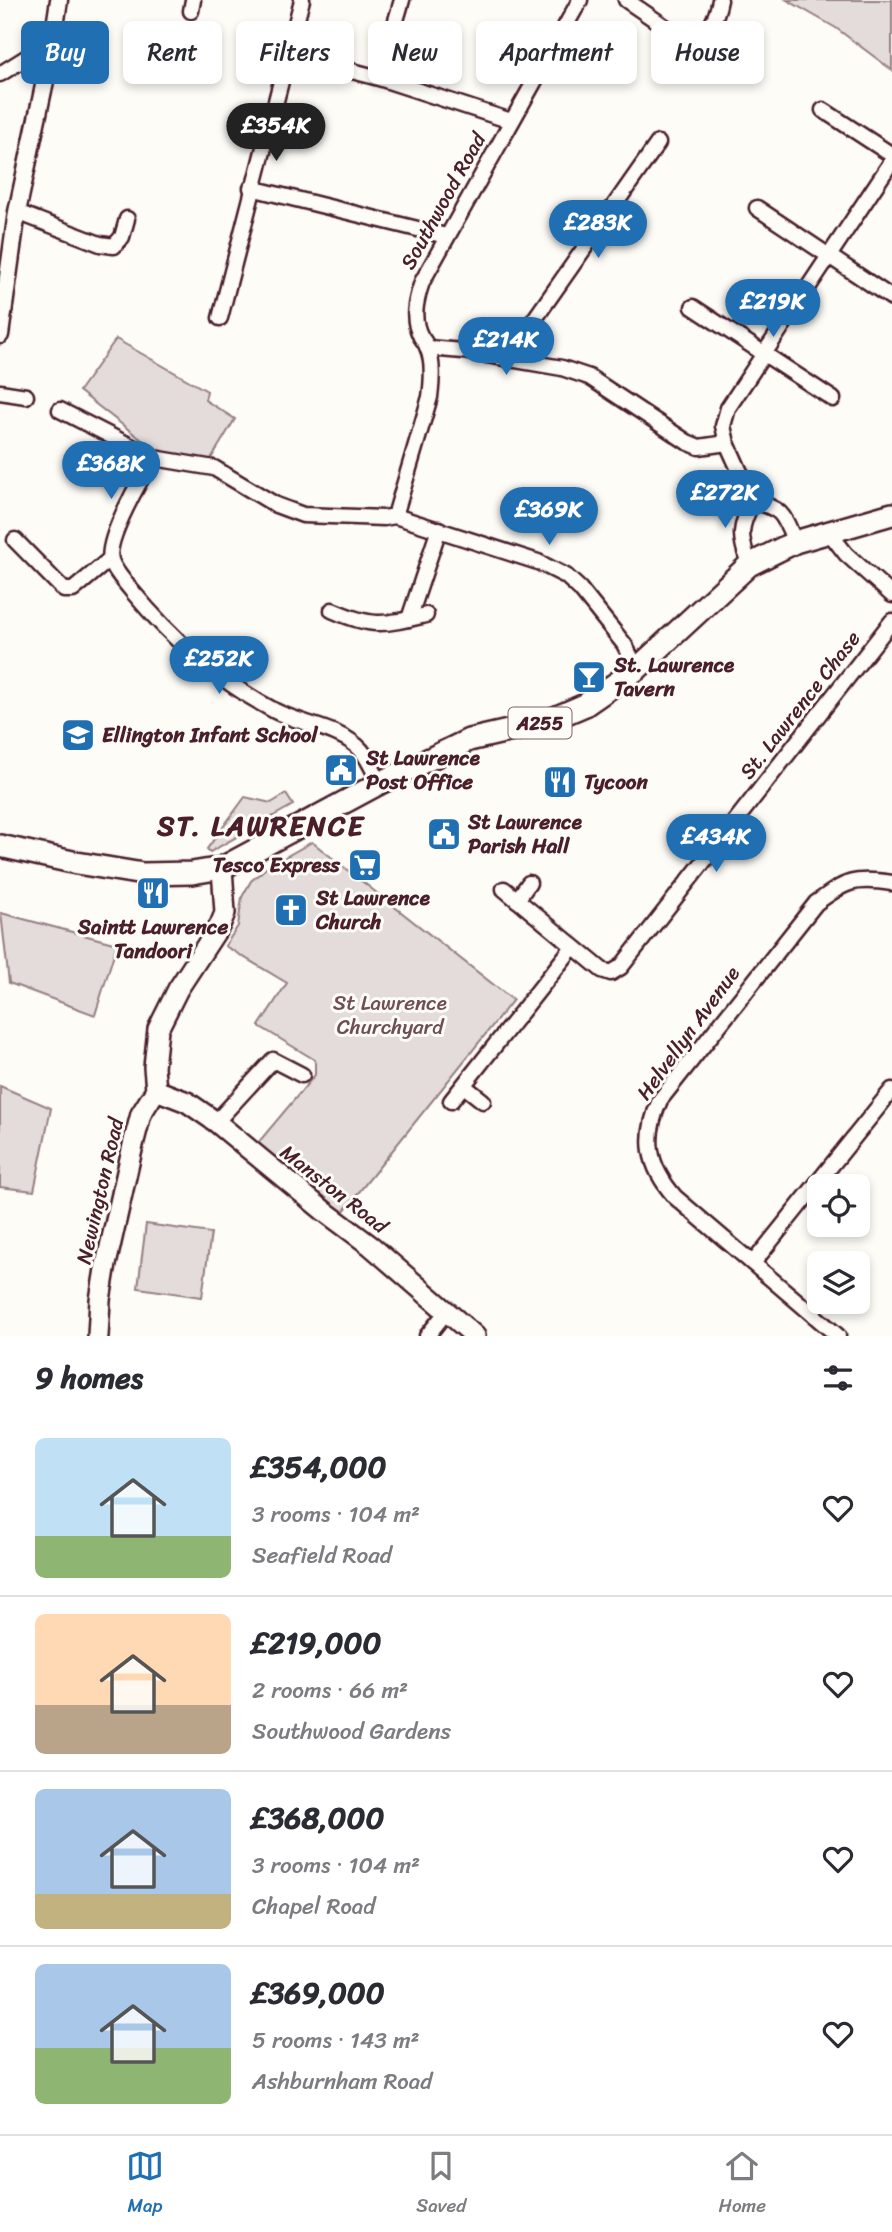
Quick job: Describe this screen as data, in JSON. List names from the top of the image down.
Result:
{
  "streets": {
    "main road": ["A255", "Manston Road", "Newington Road"],
    "street": ["Southwood Road", "St. Lawrence Chase", "Helvellyn Avenue"]
  },
  "crossings": [
    ["A255", "Newington Road"],
    ["Manston Road", "Newington Road"]
  ],
  "districts": ["ST. LAWRENCE"],
  "parks": ["St Lawrence Churchyard"],
  "places": {
    "bar": ["St. Lawrence Tavern"],
    "school or university": ["Ellington Infant School"],
    "public building": ["St Lawrence Post Office", "St Lawrence Parish Hall"],
    "restaurant": ["Tycoon", "Saintt Lawrence Tandoori"],
    "supermarket": ["Tesco Express"],
    "church": ["St Lawrence Church"]
  },
  "page": {
    "chip": [
      "Buy",
      "Rent",
      "Filters",
      "New",
      "Apartment",
      "House"
    ],
    "price": [
      "£354K",
      "£283K",
      "£219K",
      "£214K",
      "£368K",
      "£272K",
      "£369K",
      "£252K",
      "£434K"
    ],
    "heading": "9 homes",
    "list": [
      {
        "name": "£354,000",
        "note": "3 rooms · 104 m² · Seafield Road"
      },
      {
        "name": "£219,000",
        "note": "2 rooms · 66 m² · Southwood Gardens"
      },
      {
        "name": "£368,000",
        "note": "3 rooms · 104 m² · Chapel Road"
      },
      {
        "name": "£369,000",
        "note": "5 rooms · 143 m² · Ashburnham Road"
      }
    ],
    "tabs": ["Map", "Saved", "Home"]
  }
}
